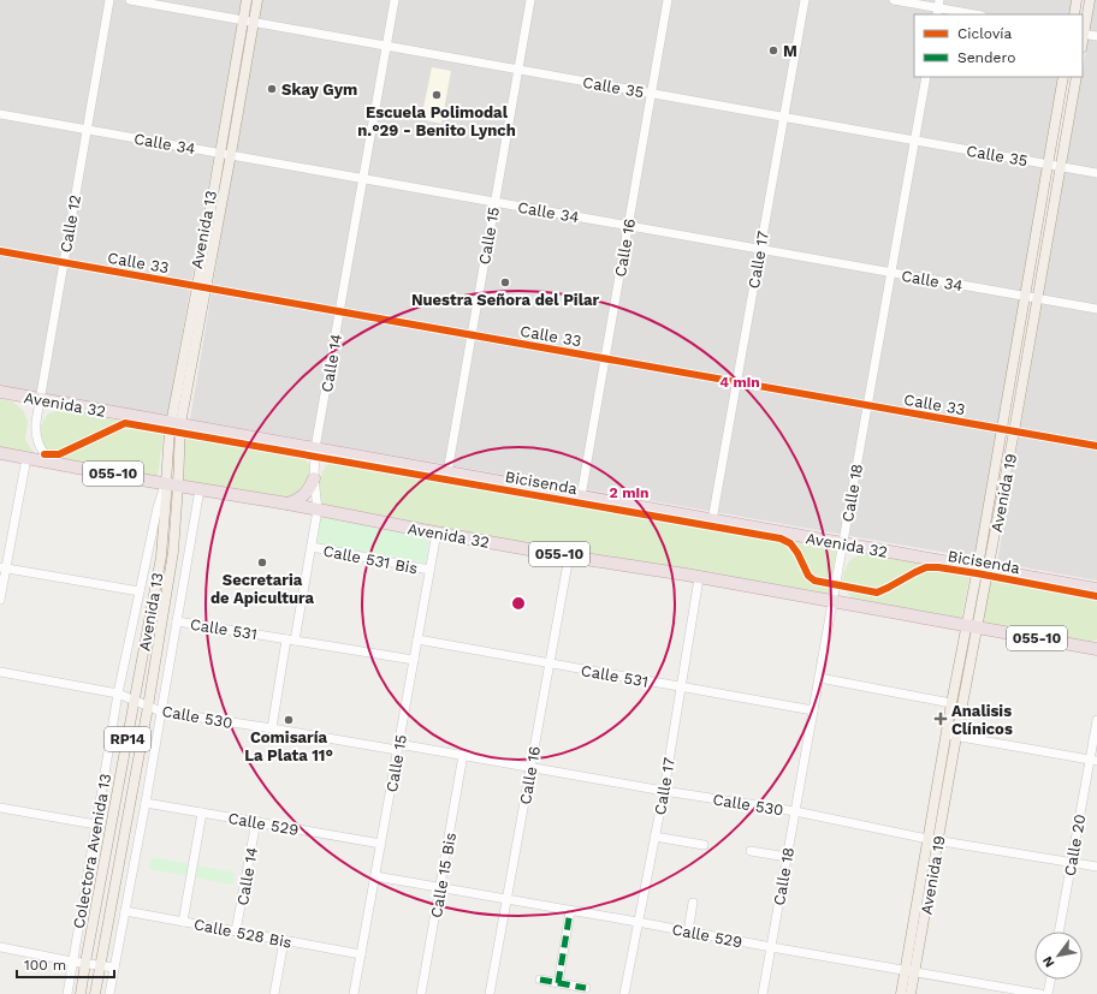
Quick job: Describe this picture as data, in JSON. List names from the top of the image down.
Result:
{
  "streets": {
    "highway": ["Avenida 32", "055-10"],
    "main road": ["Avenida 13", "Avenida 19", "RP14"],
    "street": [
      "Calle 35",
      "Calle 34",
      "Calle 12",
      "Calle 15",
      "Calle 16",
      "Calle 17",
      "Calle 33",
      "Calle 14",
      "Calle 18",
      "Calle 531 Bis",
      "Calle 531",
      "Calle 530",
      "Calle 529",
      "Calle 20",
      "Colectora Avenida 13",
      "Calle 15 Bis",
      "Calle 528 Bis"
    ],
    "cycle path": ["Bicisenda"]
  },
  "crossings": [
    ["Calle 35", "Avenida 13"],
    ["Calle 35", "Calle 15"],
    ["Calle 35", "Calle 16"],
    ["Calle 35", "Calle 17"],
    ["Calle 35", "Calle 14"],
    ["Calle 35", "Calle 18"],
    ["Calle 35", "Avenida 19"],
    ["Calle 34", "Calle 12"],
    ["Calle 34", "Avenida 13"],
    ["Calle 34", "Calle 15"],
    ["Calle 34", "Calle 16"],
    ["Calle 34", "Calle 17"],
    ["Calle 34", "Calle 14"],
    ["Calle 34", "Calle 18"],
    ["Calle 34", "Avenida 19"],
    ["Calle 12", "Calle 33"],
    ["Calle 12", "Avenida 32"],
    ["Avenida 13", "Calle 33"],
    ["Avenida 13", "Avenida 32"],
    ["Avenida 13", "Calle 530"],
    ["Avenida 13", "Colectora Avenida 13"],
    ["Calle 15", "Calle 33"],
    ["Calle 15", "Avenida 32"],
    ["Calle 15", "Calle 531 Bis"],
    ["Calle 15", "Calle 531"],
    ["Calle 15", "Calle 530"],
    ["Calle 15", "Calle 529"],
    ["Calle 15", "Calle 528 Bis"],
    ["Calle 16", "Calle 33"],
    ["Calle 16", "Avenida 32"],
    ["Calle 16", "Calle 531"],
    ["Calle 16", "Calle 530"],
    ["Calle 16", "Calle 529"],
    ["Calle 17", "Calle 33"],
    ["Calle 17", "Avenida 32"],
    ["Calle 17", "Calle 531"],
    ["Calle 17", "Calle 530"],
    ["Calle 17", "Calle 529"],
    ["Calle 33", "Calle 14"],
    ["Calle 33", "Calle 18"],
    ["Calle 33", "Avenida 19"],
    ["Calle 14", "Avenida 32"],
    ["Calle 14", "Calle 531 Bis"],
    ["Calle 14", "Calle 531"],
    ["Calle 14", "Calle 530"],
    ["Calle 14", "Calle 529"],
    ["Calle 14", "Calle 528 Bis"],
    ["Avenida 32", "Calle 18"],
    ["Avenida 32", "Avenida 19"],
    ["Avenida 32", "Colectora Avenida 13"],
    ["Calle 18", "Calle 531"],
    ["Calle 18", "Calle 530"],
    ["Calle 18", "Calle 529"],
    ["Avenida 19", "Calle 530"],
    ["Avenida 19", "Calle 529"],
    ["Calle 530", "Calle 20"],
    ["Calle 530", "Colectora Avenida 13"],
    ["Calle 530", "Calle 15 Bis"],
    ["Calle 529", "Calle 15 Bis"]
  ],
  "places": {
    "other": [
      "M",
      "Skay Gym",
      "Escuela Polimodal n.°29 - Benito Lynch",
      "Nuestra Señora del Pilar",
      "Secretaria de Apicultura",
      "Comisaría La Plata 11°"
    ],
    "health": ["Analisis Clínicos"]
  },
  "legend": ["Ciclovía", "Sendero"],
  "scale_bar": "100 m",
  "north": "bottom left",
  "rings": ["4 min", "2 min"]
}
